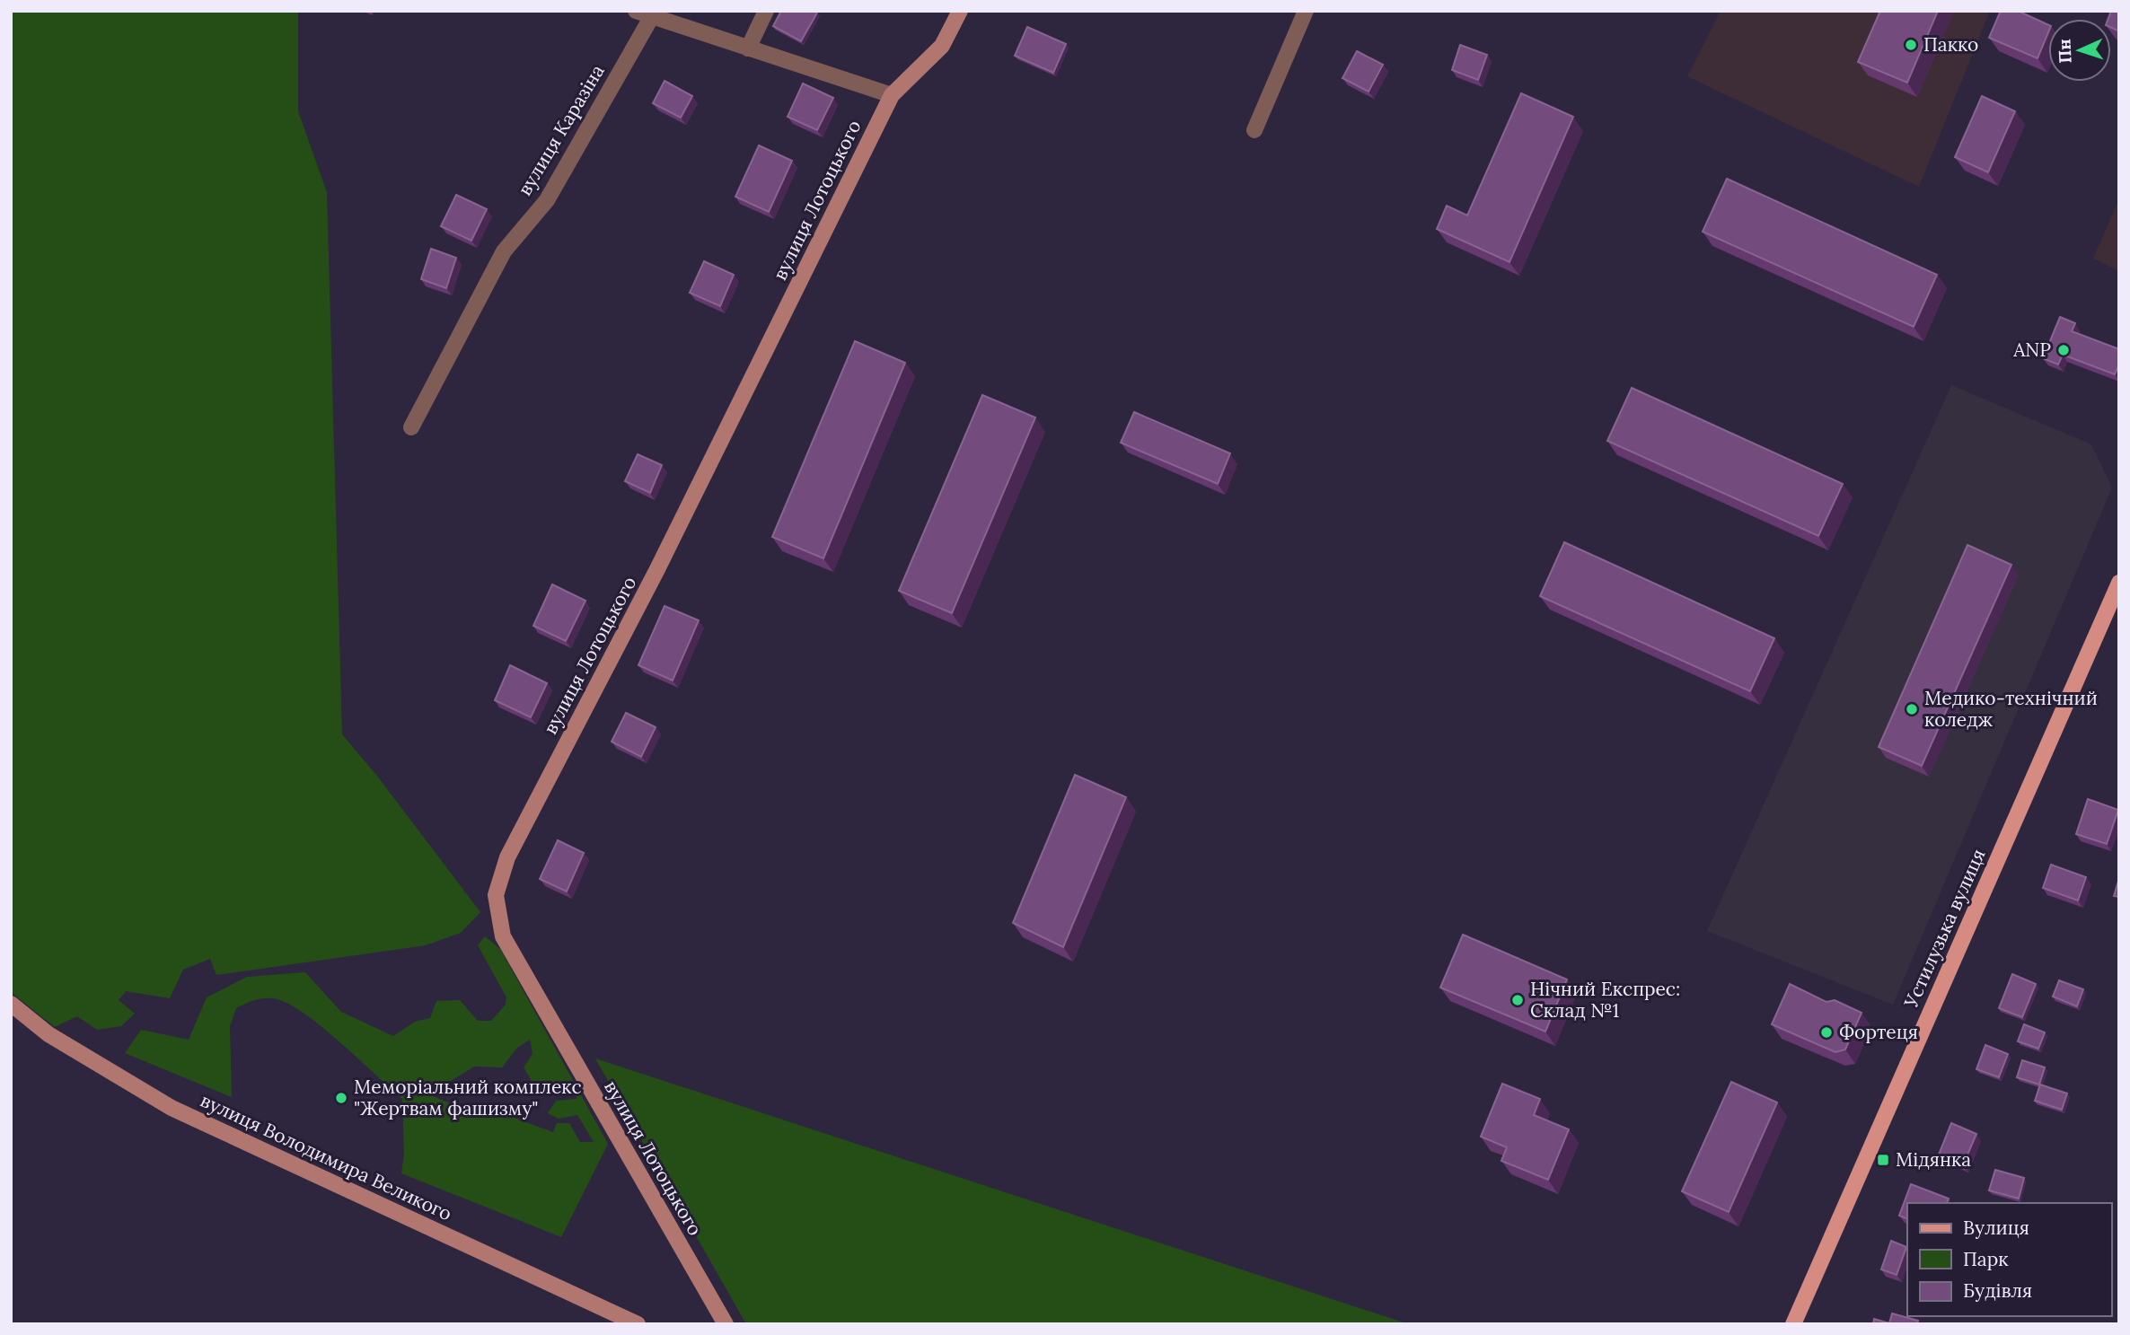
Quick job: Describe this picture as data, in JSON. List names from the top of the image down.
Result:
{
  "streets": {
    "main road": ["Устилузька вулиця"],
    "street": ["вулиця Каразіна", "вулиця Лотоцького", "вулиця Володимира Великого"]
  },
  "places": {
    "other": [
      "Пакко",
      "ANP",
      "Медико-технічний коледж",
      "Нічний Експрес: Склад №1",
      "Фортеця",
      "Меморіальний комплекс \"Жертвам фашизму\""
    ],
    "transit": ["Мідянка"]
  },
  "legend": ["Вулиця", "Парк", "Будівля"],
  "north": "left"
}
